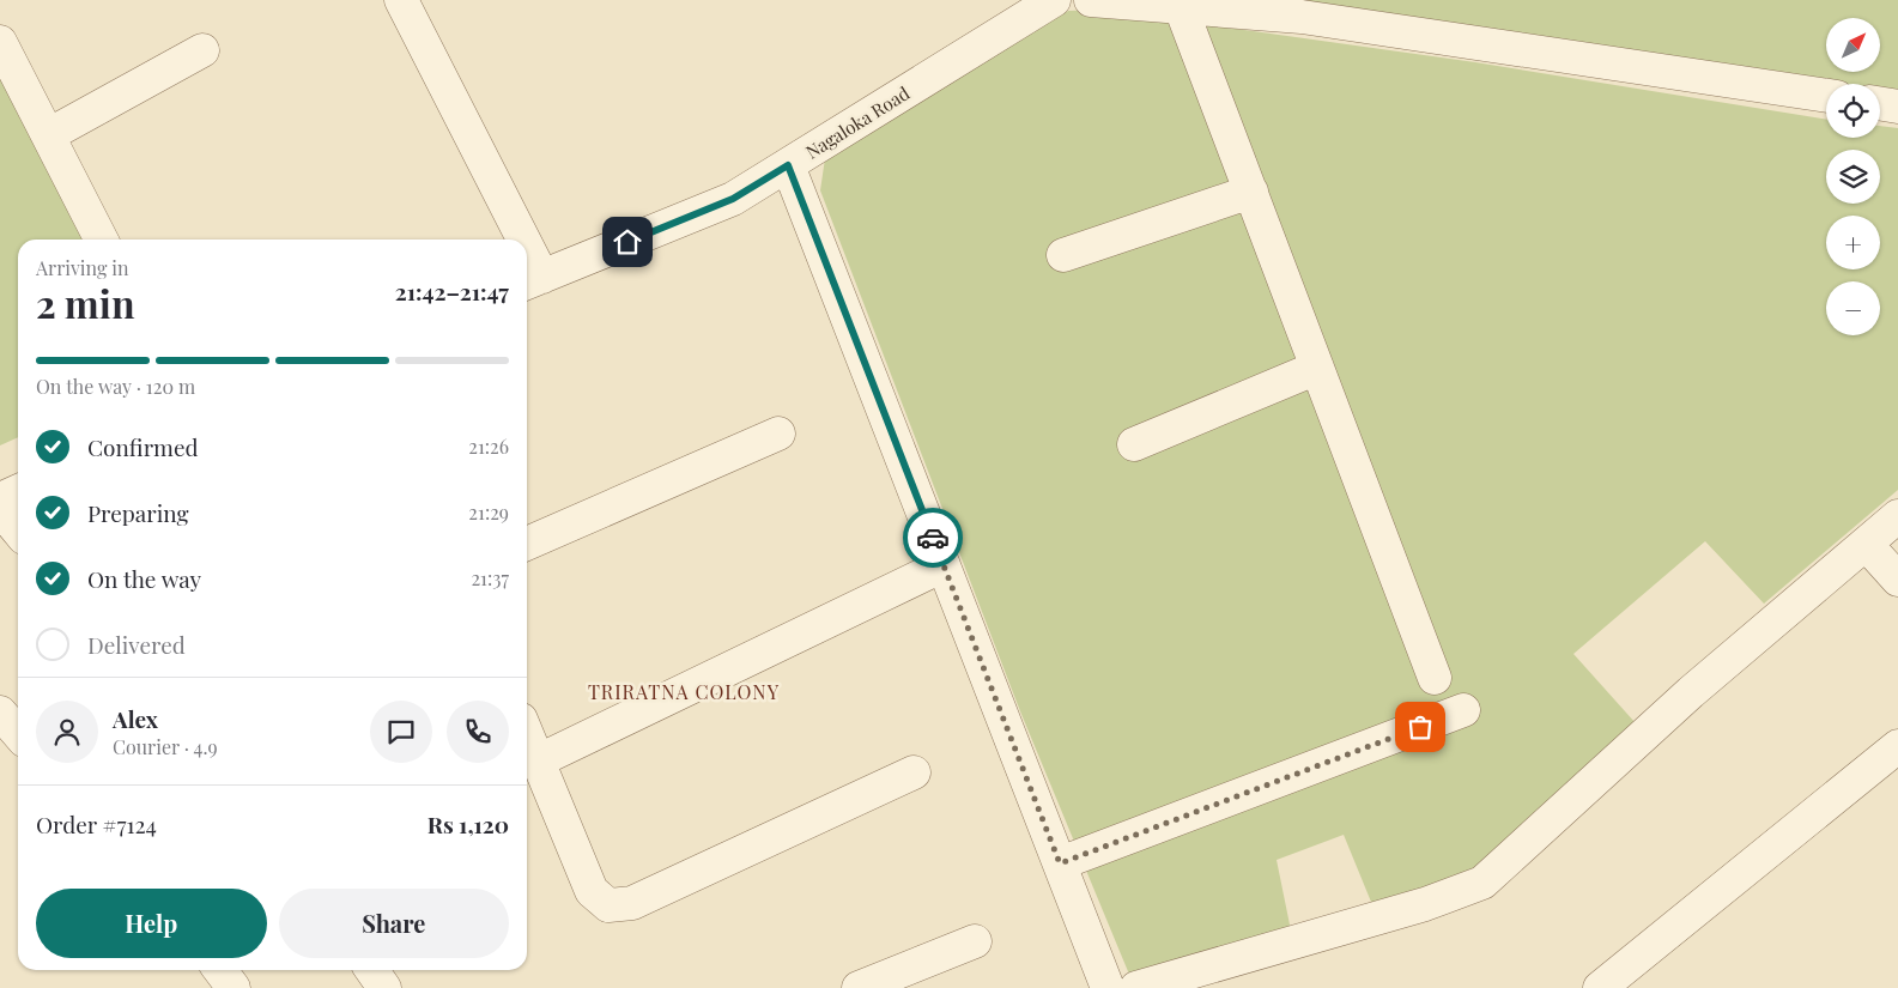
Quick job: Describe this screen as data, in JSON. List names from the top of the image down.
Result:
{
  "streets": {
    "street": ["Nagaloka Road"]
  },
  "districts": ["TRIRATNA COLONY"],
  "north": "top right",
  "page": {
    "map_buttons": ["+", "−"],
    "heading": ["2 min", "Arriving in", "21:42–21:47"],
    "panel": [
      "Alex",
      "Courier · 4.9",
      "Order #7124",
      "Rs 1,120"
    ],
    "bar": "On the way · 120 m",
    "list": [
      ["Confirmed", "21:26"],
      ["Preparing", "21:29"],
      ["On the way", "21:37"],
      "Delivered"
    ],
    "buttons": ["Help", "Share"]
  }
}
